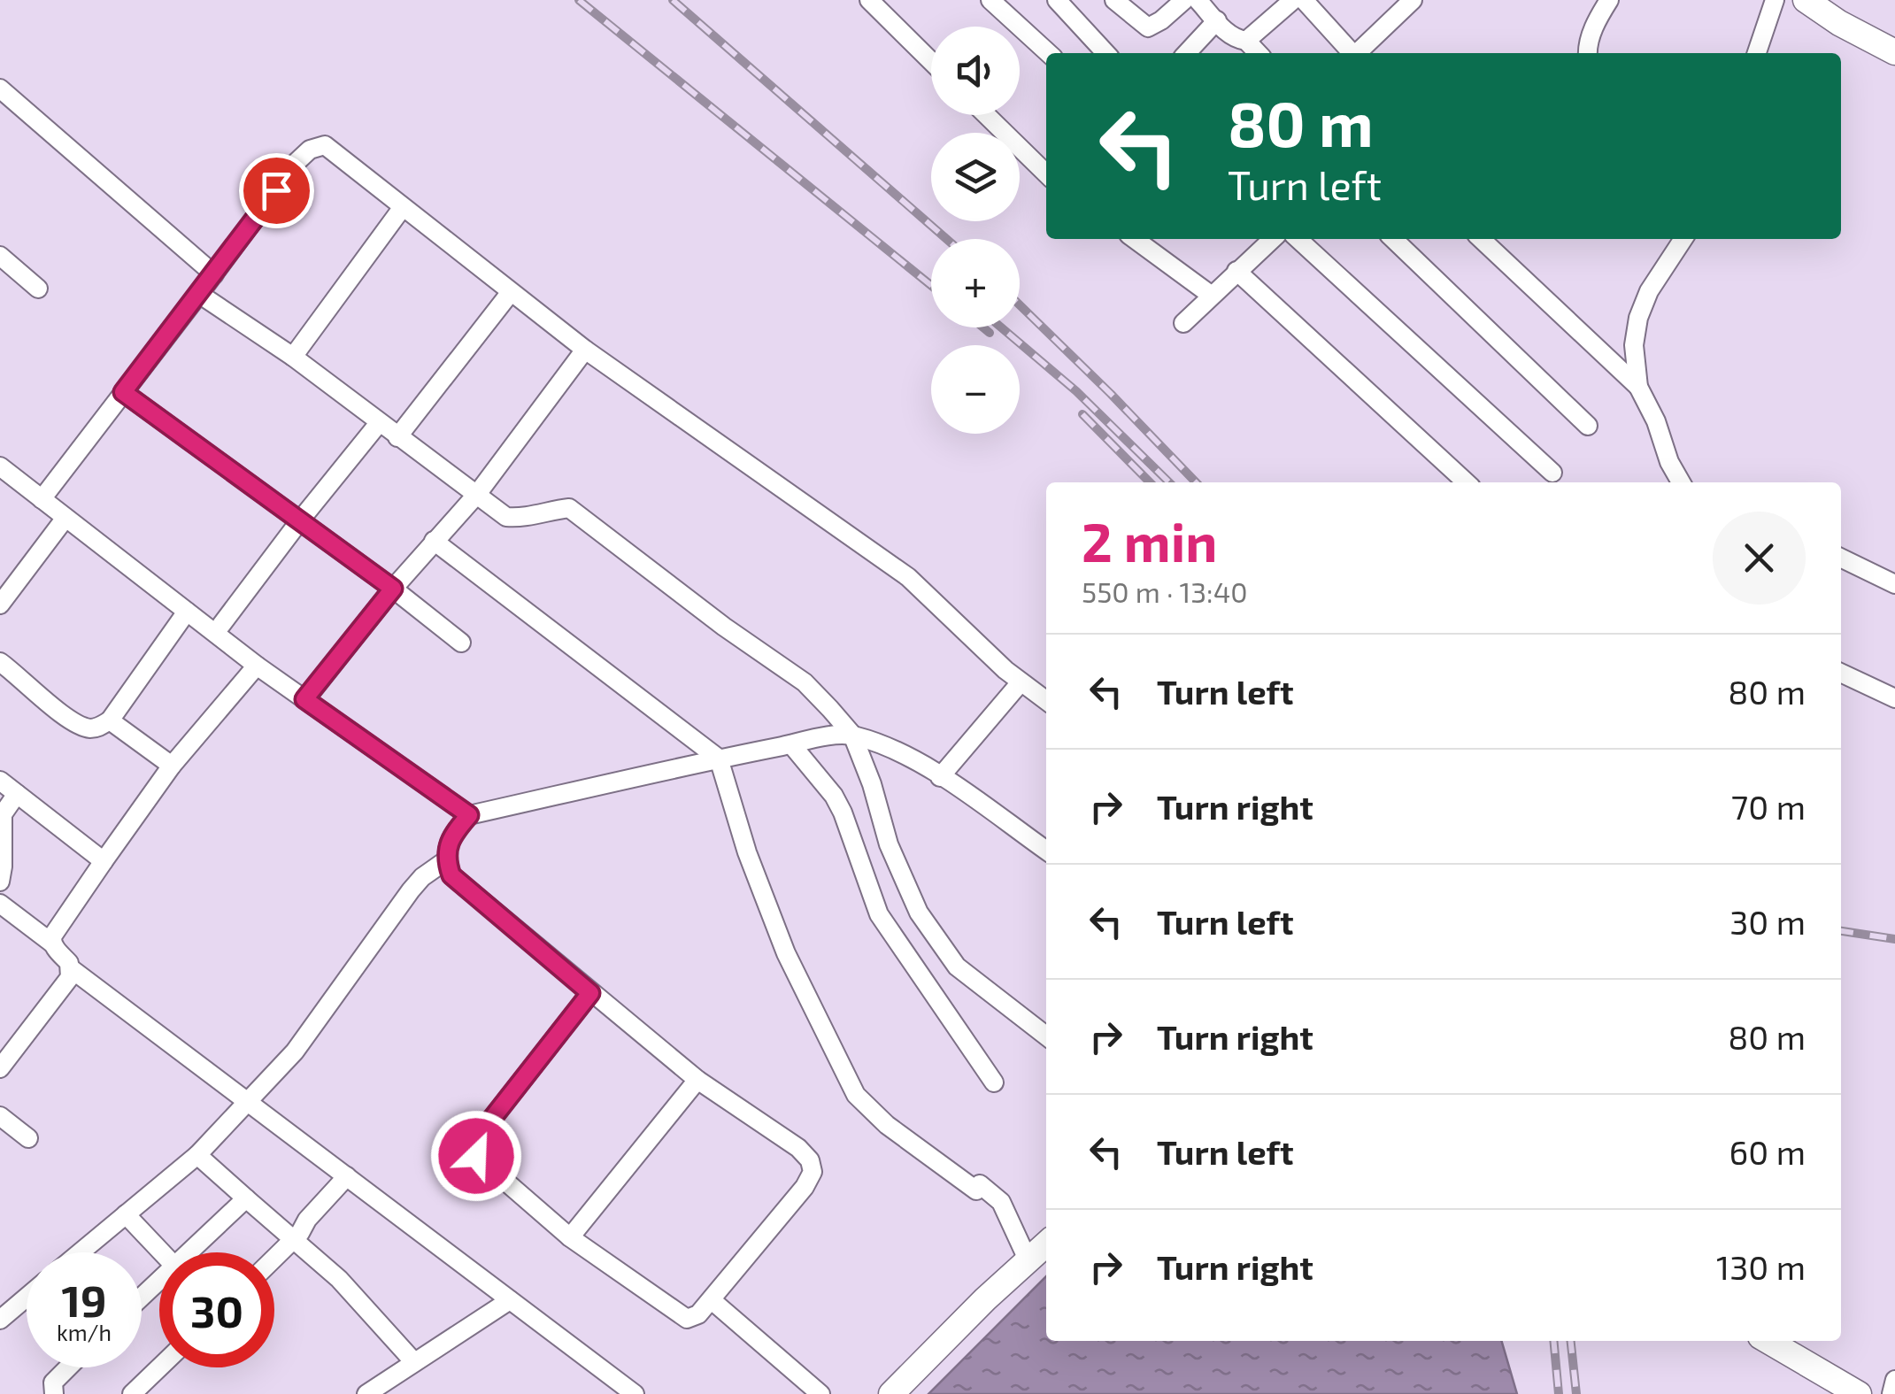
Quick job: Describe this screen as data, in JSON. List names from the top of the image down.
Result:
{
  "page": {
    "map_buttons": ["+", "−"],
    "turn": ["80 m", "Turn left"],
    "heading": ["2 min", "550 m · 13:40"],
    "list": [
      {
        "name": "Turn left",
        "value": "80 m"
      },
      {
        "name": "Turn right",
        "value": "70 m"
      },
      {
        "name": "Turn left",
        "value": "30 m"
      },
      {
        "name": "Turn right",
        "value": "80 m"
      },
      {
        "name": "Turn left",
        "value": "60 m"
      },
      {
        "name": "Turn right",
        "value": "130 m"
      }
    ],
    "speed": "19 km/h",
    "limit": "30"
  }
}
